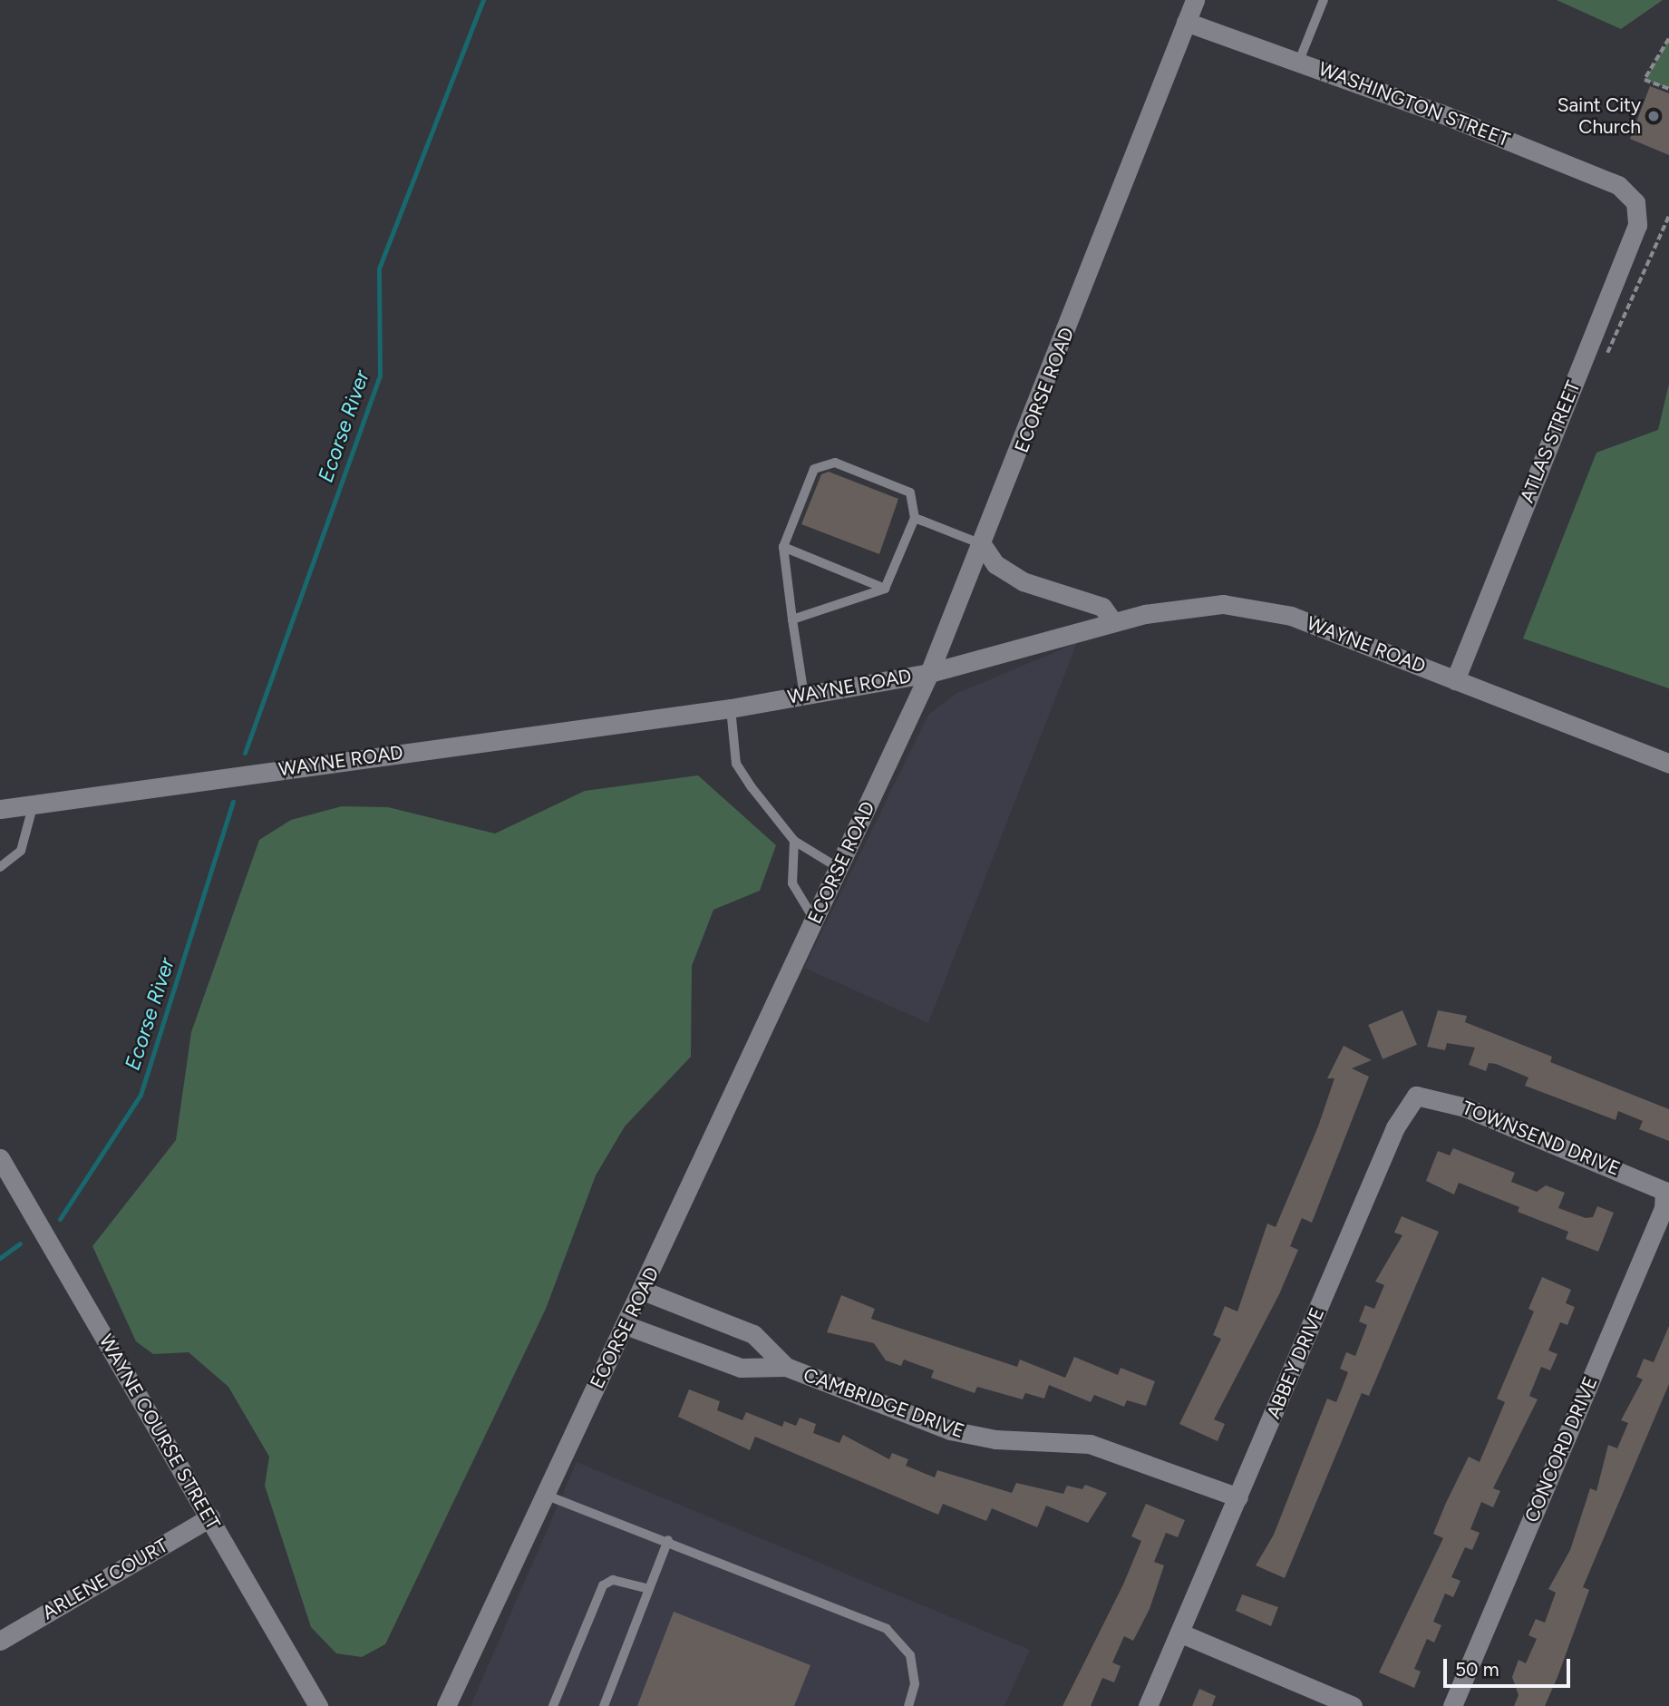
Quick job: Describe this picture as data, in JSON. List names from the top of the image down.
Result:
{
  "streets": {
    "street": [
      "WASHINGTON STREET",
      "ECORSE ROAD",
      "ATLAS STREET",
      "WAYNE ROAD",
      "TOWNSEND DRIVE",
      "ABBEY DRIVE",
      "CAMBRIDGE DRIVE",
      "WAYNE COURSE STREET",
      "CONCORD DRIVE",
      "ARLENE COURT"
    ]
  },
  "crossings": [
    ["WASHINGTON STREET", "ECORSE ROAD"],
    ["WASHINGTON STREET", "ATLAS STREET"],
    ["ECORSE ROAD", "WAYNE ROAD"],
    ["ECORSE ROAD", "CAMBRIDGE DRIVE"],
    ["ATLAS STREET", "WAYNE ROAD"],
    ["TOWNSEND DRIVE", "ABBEY DRIVE"],
    ["TOWNSEND DRIVE", "CONCORD DRIVE"],
    ["ABBEY DRIVE", "CAMBRIDGE DRIVE"],
    ["WAYNE COURSE STREET", "ARLENE COURT"]
  ],
  "water": ["Ecorse River"],
  "places": ["Saint City Church"],
  "scale_bar": "50 m"
}
